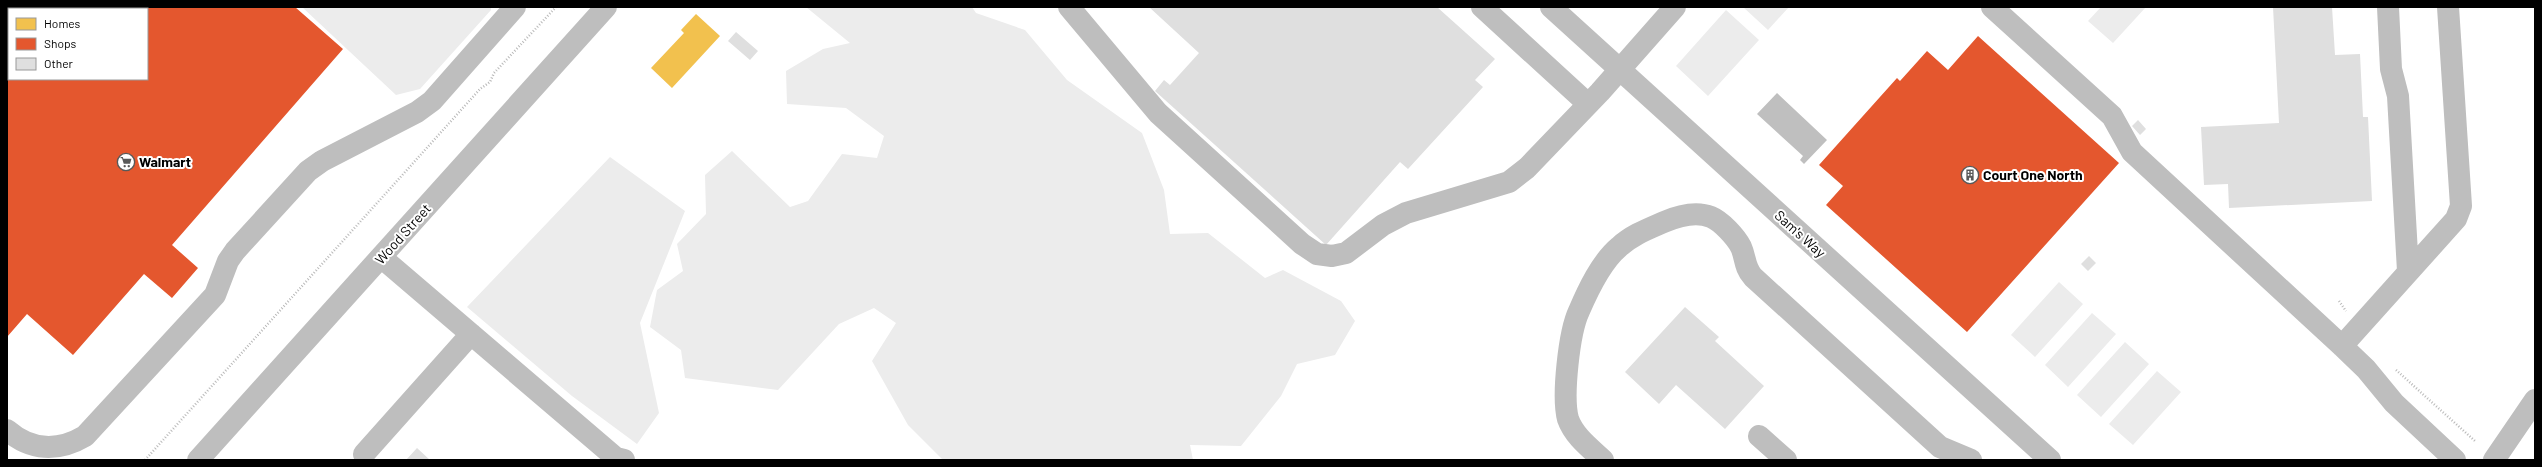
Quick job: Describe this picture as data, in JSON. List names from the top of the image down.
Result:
{
  "streets": {
    "street": ["Wood Street", "Sam's Way"]
  },
  "places": {
    "supermarket": ["Walmart"],
    "building": ["Court One North"]
  },
  "legend": ["Homes", "Shops", "Other"]
}
